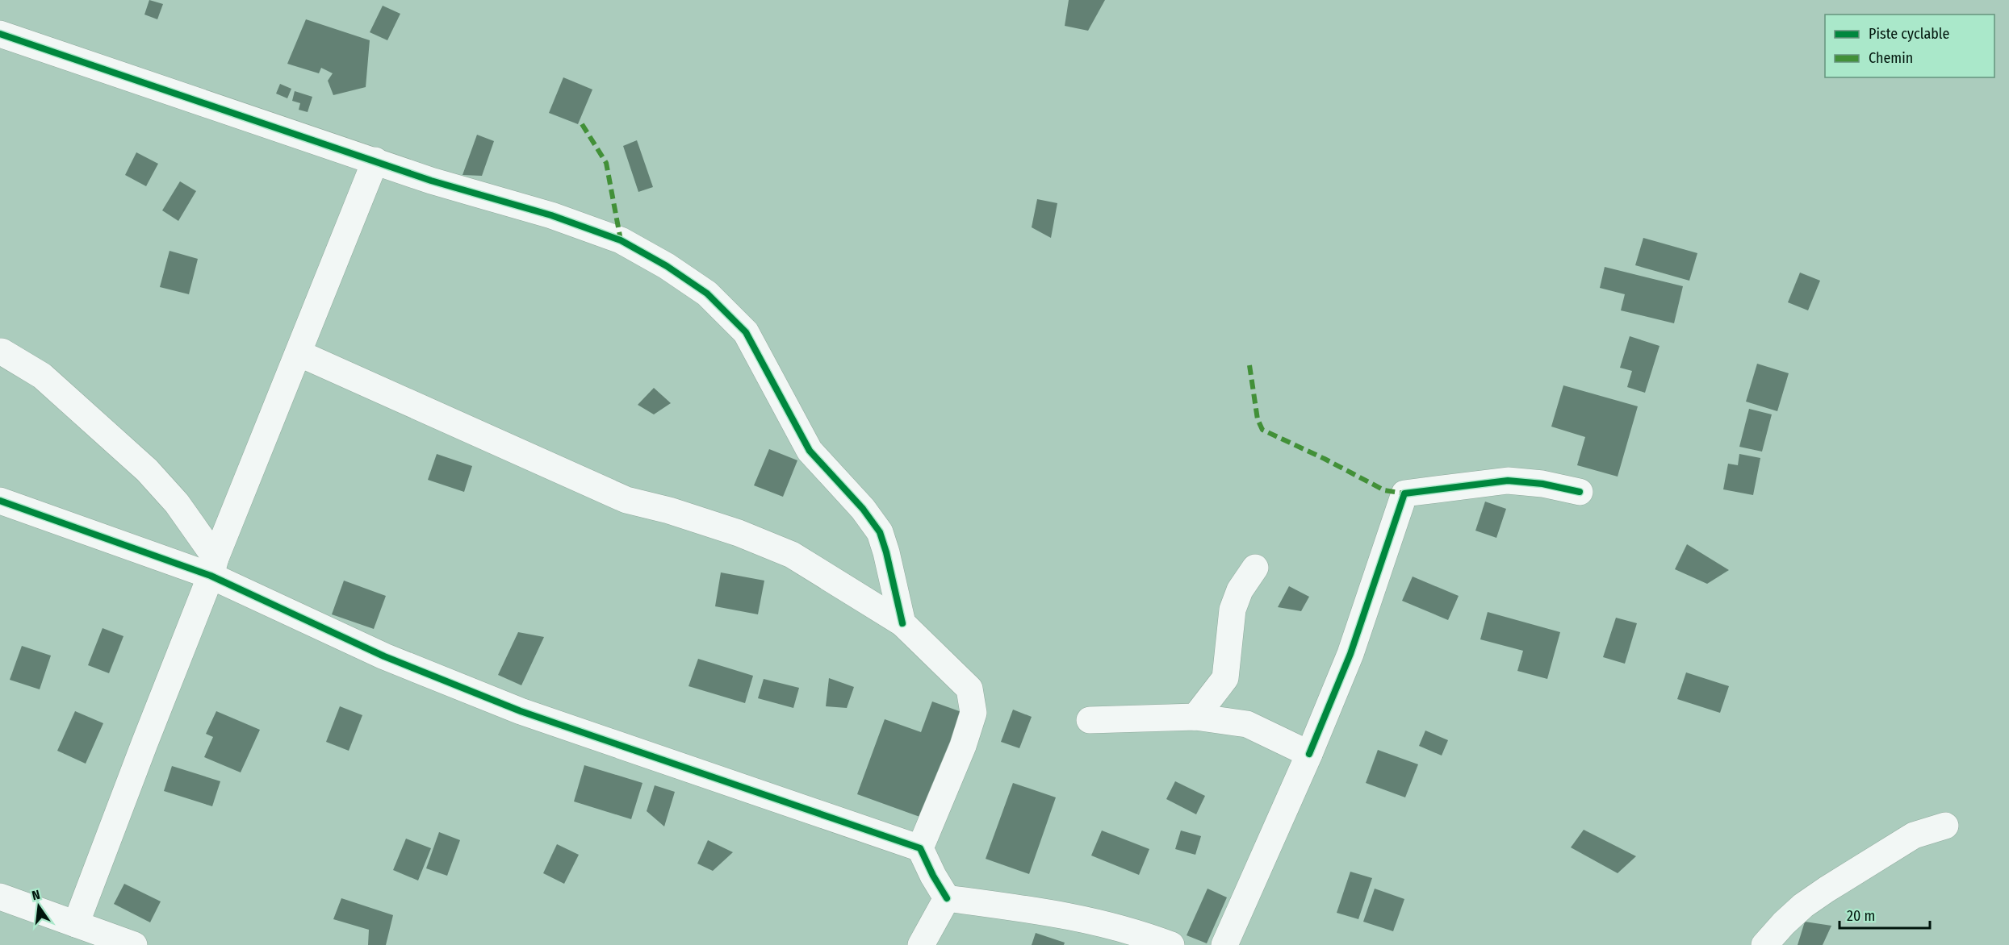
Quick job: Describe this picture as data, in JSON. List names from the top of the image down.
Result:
{
  "legend": ["Piste cyclable", "Chemin"],
  "scale_bar": "20 m",
  "north": "top"
}
